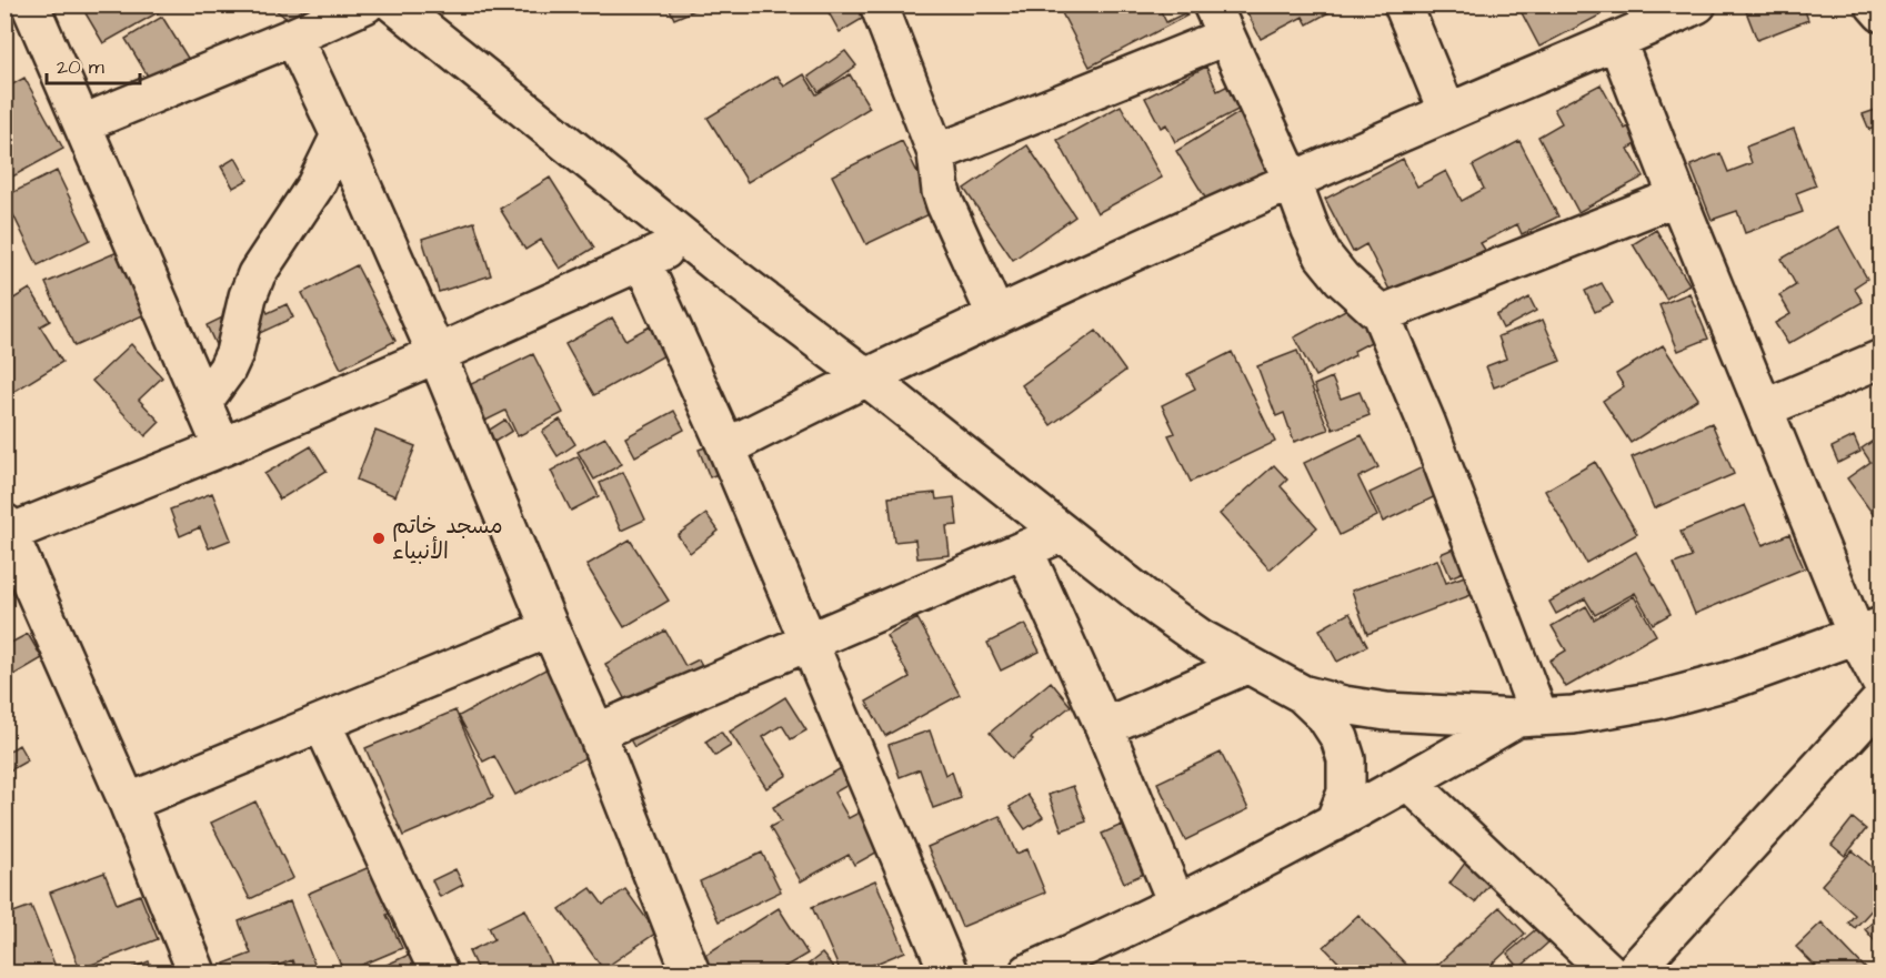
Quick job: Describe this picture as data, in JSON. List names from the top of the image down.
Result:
{
  "places": ["مسجد خاتم الأنبياء"],
  "scale_bar": "20 m"
}
